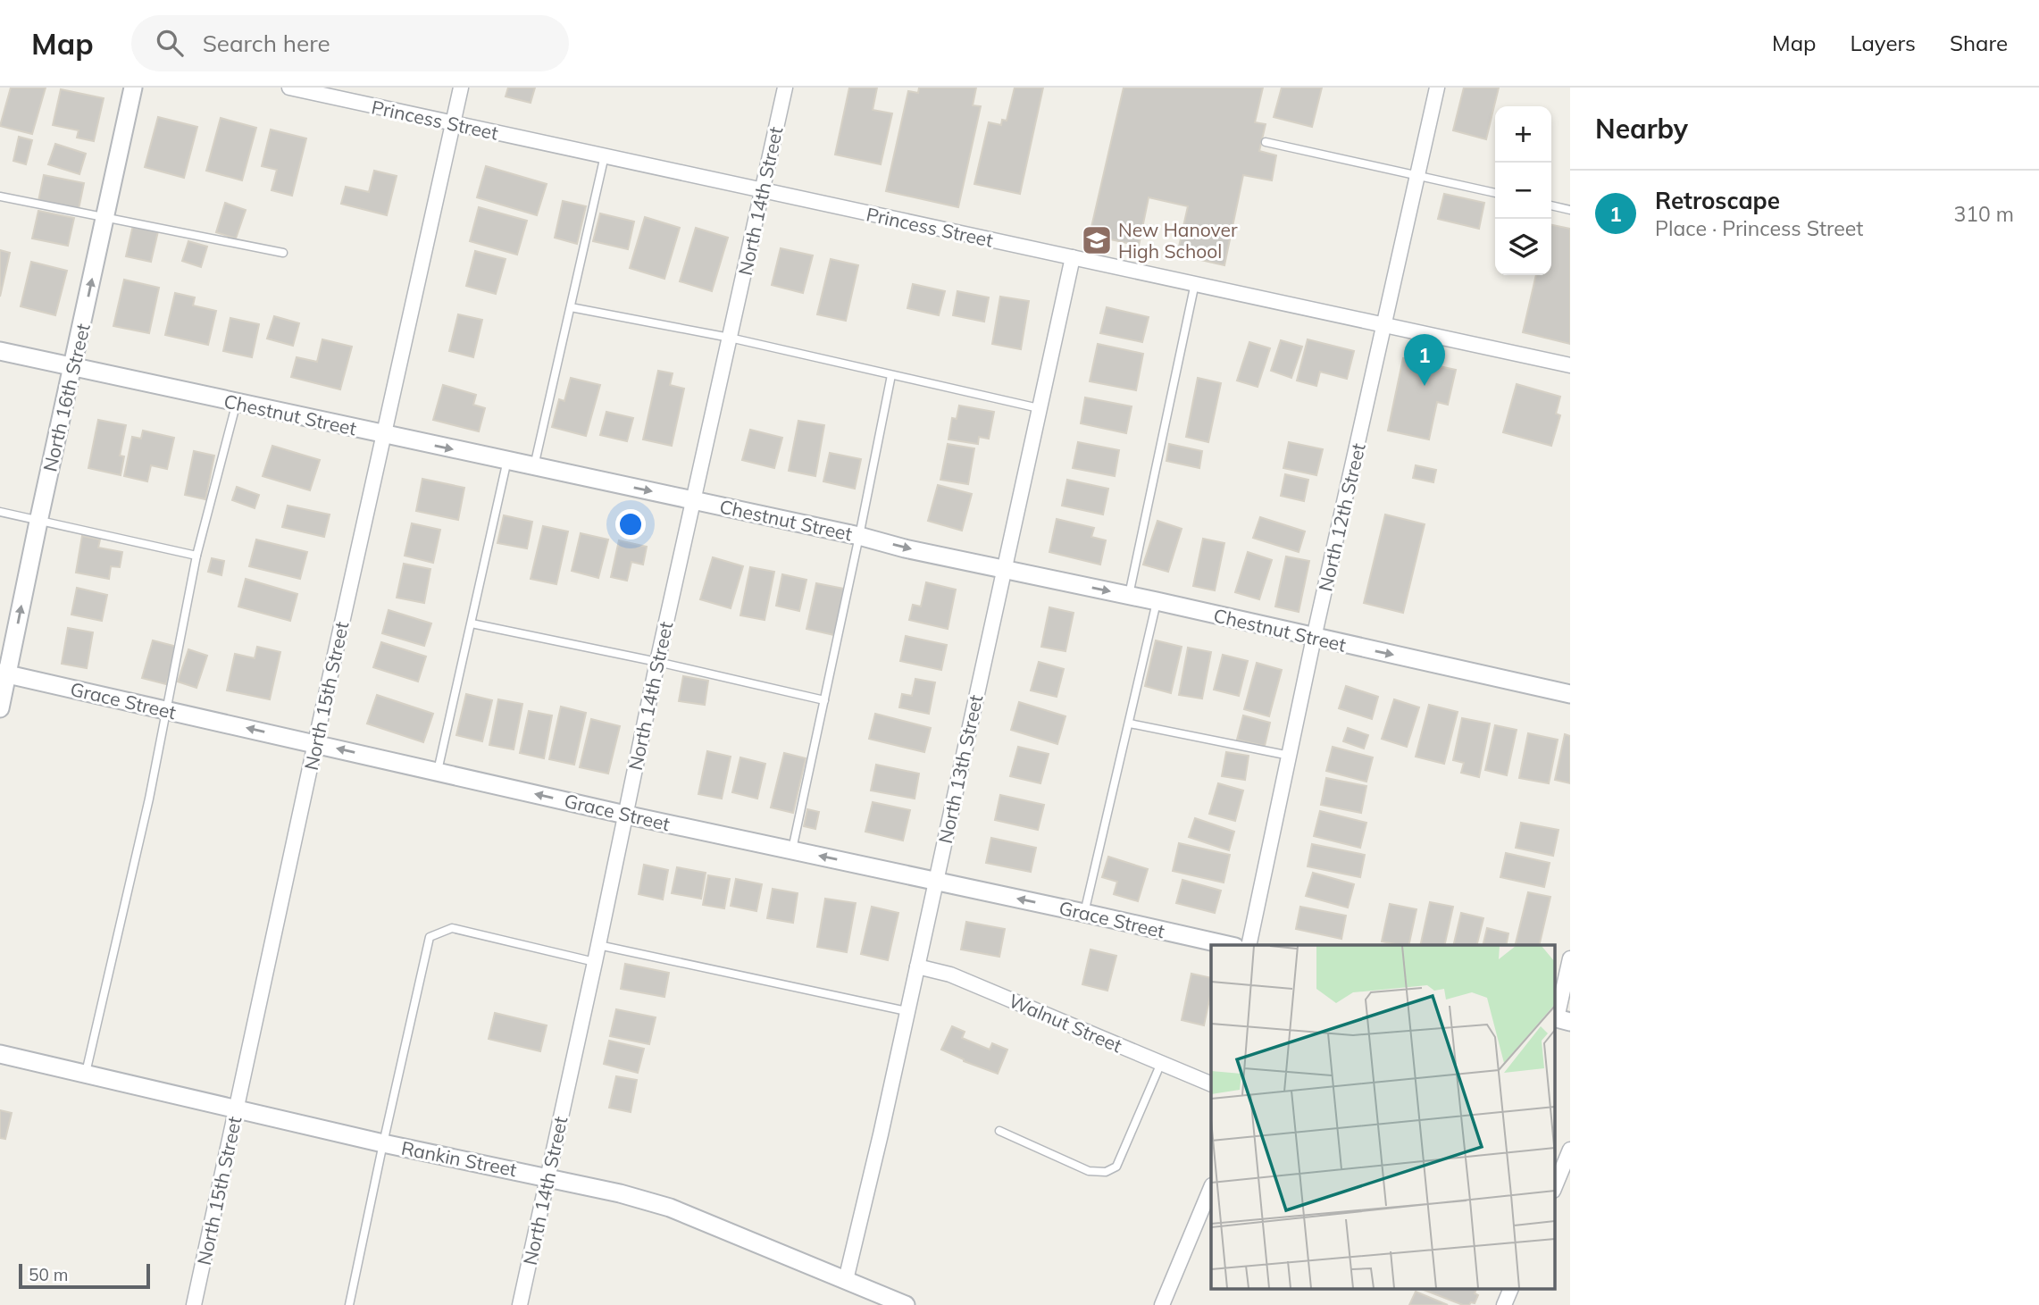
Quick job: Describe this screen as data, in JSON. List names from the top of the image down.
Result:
{
  "streets": {
    "street": [
      "Princess Street",
      "North 14th Street",
      "North 16th Street",
      "Chestnut Street",
      "North 12th Street",
      "North 15th Street",
      "Grace Street",
      "North 13th Street",
      "Walnut Street",
      "Rankin Street"
    ]
  },
  "crossings": [
    ["Princess Street", "North 14th Street"],
    ["Princess Street", "North 12th Street"],
    ["Princess Street", "North 15th Street"],
    ["Princess Street", "North 13th Street"],
    ["North 14th Street", "Chestnut Street"],
    ["North 14th Street", "Grace Street"],
    ["North 14th Street", "Rankin Street"],
    ["North 16th Street", "Chestnut Street"],
    ["North 16th Street", "Grace Street"],
    ["Chestnut Street", "North 12th Street"],
    ["Chestnut Street", "North 15th Street"],
    ["Chestnut Street", "North 13th Street"],
    ["North 15th Street", "Grace Street"],
    ["North 15th Street", "Rankin Street"],
    ["Grace Street", "North 13th Street"],
    ["North 13th Street", "Walnut Street"],
    ["North 13th Street", "Rankin Street"]
  ],
  "one_way": ["North 16th Street", "Chestnut Street", "Grace Street"],
  "places": {
    "school or university": ["New Hanover High School"]
  },
  "scale_bar": "50 m",
  "page": {
    "header": "Map",
    "search": "Search here",
    "nav": ["Map", "Layers", "Share"],
    "heading": "Nearby",
    "map_buttons": ["+", "−"],
    "list": [
      {
        "mark": "1",
        "name": "Retroscape",
        "note": "Place · Princess Street",
        "value": "310 m"
      }
    ],
    "pins": "1",
    "scale": "50 m"
  }
}
